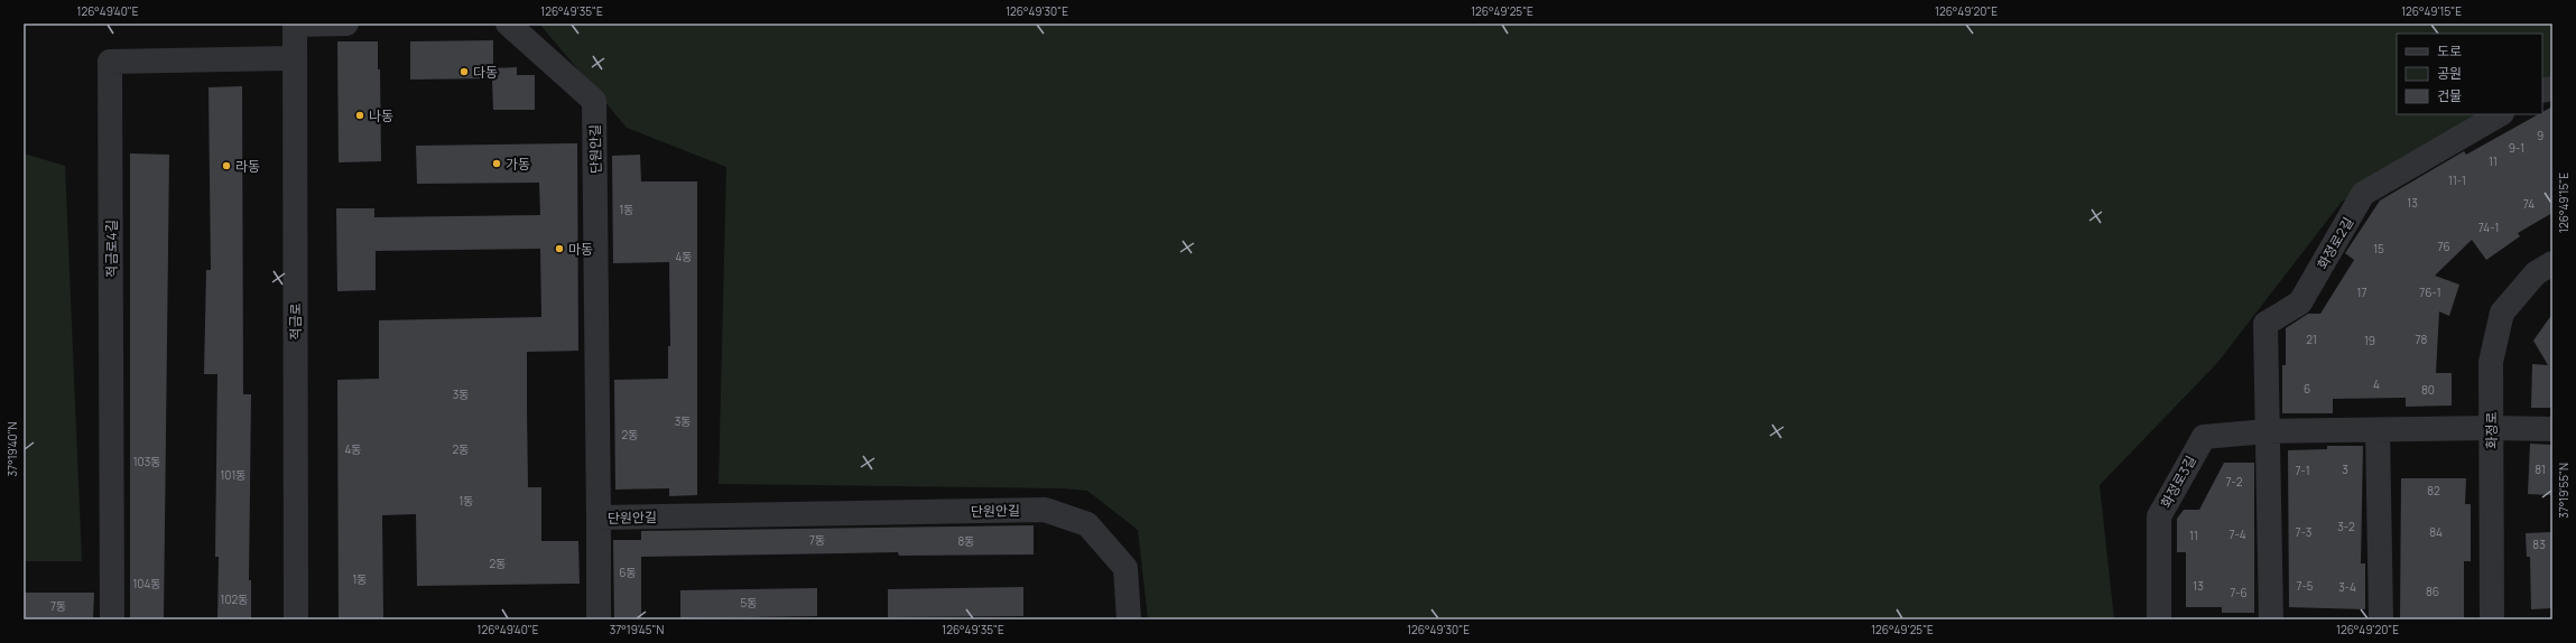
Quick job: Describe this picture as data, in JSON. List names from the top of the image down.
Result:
{
  "streets": {
    "street": [
      "단원안길",
      "화정로2길",
      "적금로4길",
      "적금로",
      "화정로",
      "화정로3길"
    ]
  },
  "crossings": [
    ["화정로2길", "화정로3길"],
    ["적금로4길", "적금로"],
    ["화정로", "화정로3길"]
  ],
  "places": [
    "다동",
    "나동",
    "가동",
    "라동",
    "마동"
  ],
  "house_numbers": [
    "9",
    "9-1",
    "11",
    "11-1",
    "13",
    "74",
    "1동",
    "74-1",
    "76",
    "15",
    "4동",
    "17",
    "76-1",
    "21",
    "78",
    "19",
    "4",
    "6",
    "80",
    "3동",
    "3동",
    "2동",
    "4동",
    "2동",
    "103동",
    "3",
    "81",
    "7-1",
    "101동",
    "7-2",
    "82",
    "1동",
    "3-2",
    "7-3",
    "84",
    "7-4",
    "11",
    "7동",
    "8동",
    "83",
    "2동",
    "6동",
    "1동",
    "104동",
    "13",
    "7-5",
    "3-4",
    "86",
    "7-6",
    "102동",
    "5동",
    "7동"
  ],
  "legend": ["도로", "공원", "건물"],
  "coordinates": [
    "126°49'40\"E",
    "126°49'35\"E",
    "126°49'30\"E",
    "126°49'25\"E",
    "126°49'20\"E",
    "126°49'15\"E",
    "37°19'40\"N",
    "37°19'55\"N",
    "37°19'45\"N"
  ]
}
